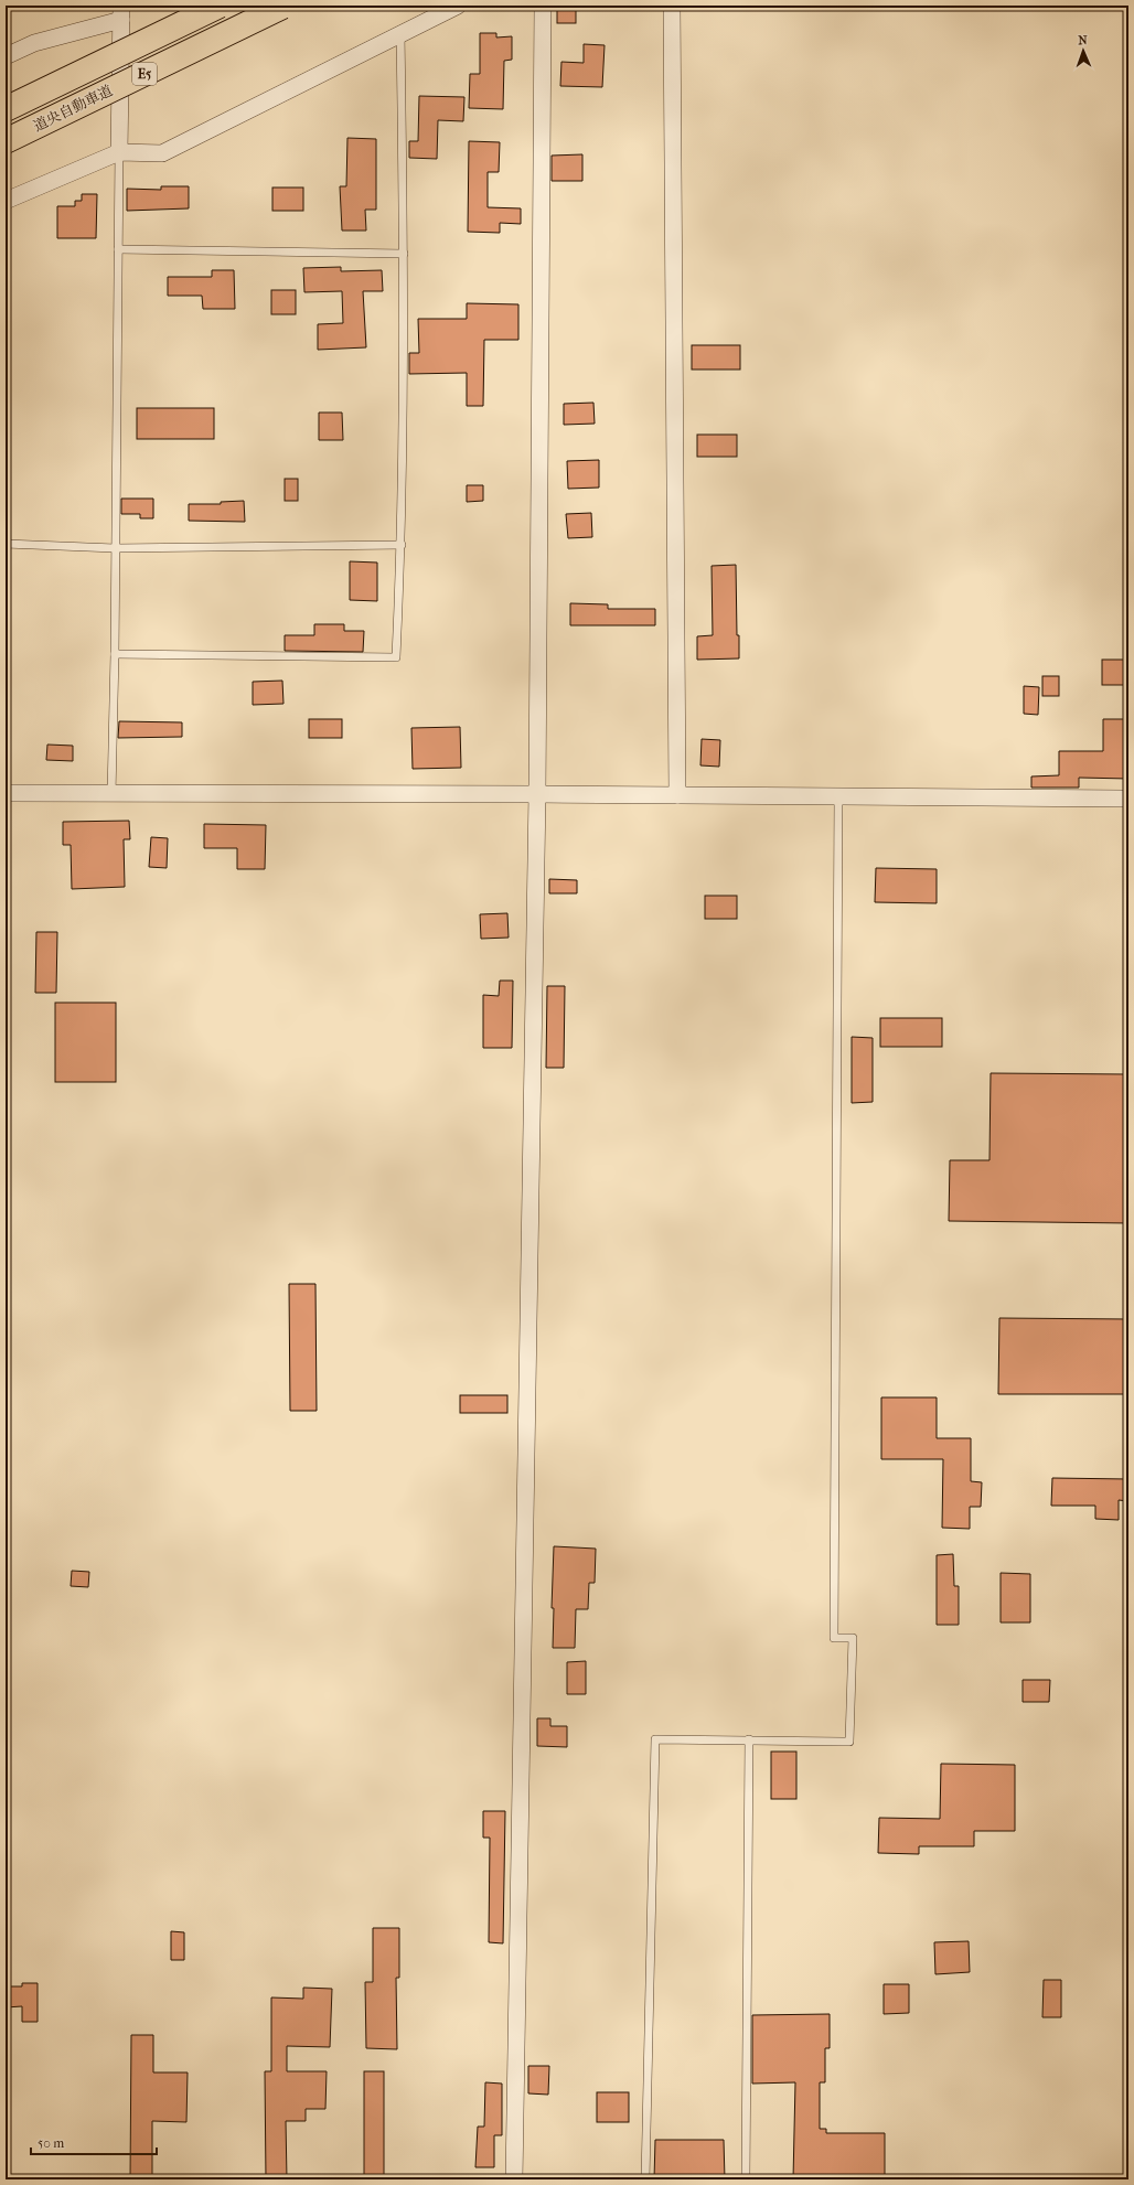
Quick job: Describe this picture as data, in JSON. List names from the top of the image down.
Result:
{
  "streets": {
    "highway": ["E5", "道央自動車道"]
  },
  "scale_bar": "50 m",
  "north": "top"
}
